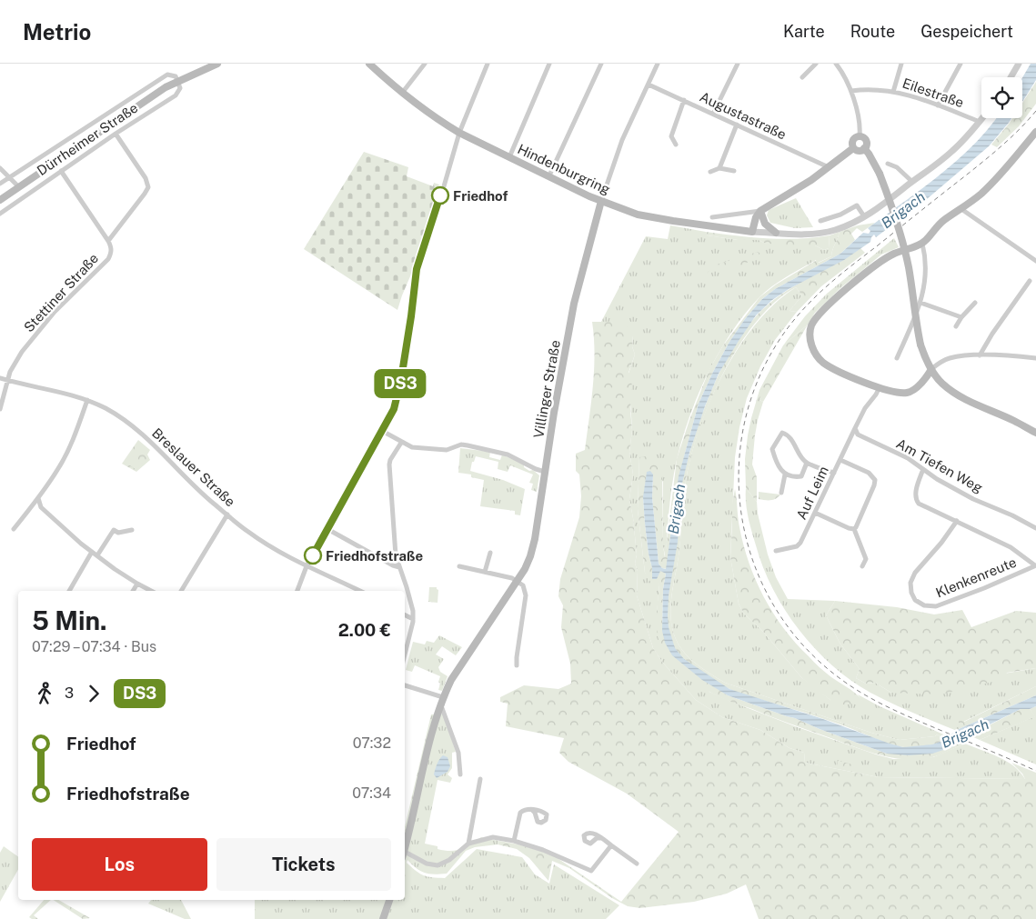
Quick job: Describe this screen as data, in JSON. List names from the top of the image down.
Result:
{
  "streets": {
    "main road": ["Dürrheimer Straße", "Hindenburgring", "Villinger Straße"],
    "street": [
      "Eilestraße",
      "Augustastraße",
      "Stettiner Straße",
      "Am Tiefen Weg",
      "Breslauer Straße",
      "Auf Leim",
      "Klenkenreute"
    ]
  },
  "crossings": [
    ["Augustastraße", "Villinger Straße"],
    ["Dürrheimer Straße", "Stettiner Straße"],
    ["Hindenburgring", "Villinger Straße"],
    ["Stettiner Straße", "Breslauer Straße"],
    ["Am Tiefen Weg", "Auf Leim"],
    ["Am Tiefen Weg", "Klenkenreute"]
  ],
  "water": ["Brigach"],
  "places": ["Friedhof", "Friedhofstraße"],
  "lines": ["bus line DS3"],
  "page": {
    "header": "Metrio",
    "nav": ["Karte", "Route", "Gespeichert"],
    "on_map": "DS3",
    "heading": ["5 Min.", "07:29 – 07:34 · Bus", "2.00 €"],
    "legs": ["3", "DS3"],
    "list": [
      {
        "name": "Friedhof",
        "value": "07:32"
      },
      {
        "name": "Friedhofstraße",
        "value": "07:34"
      }
    ],
    "buttons": ["Los", "Tickets"]
  }
}
